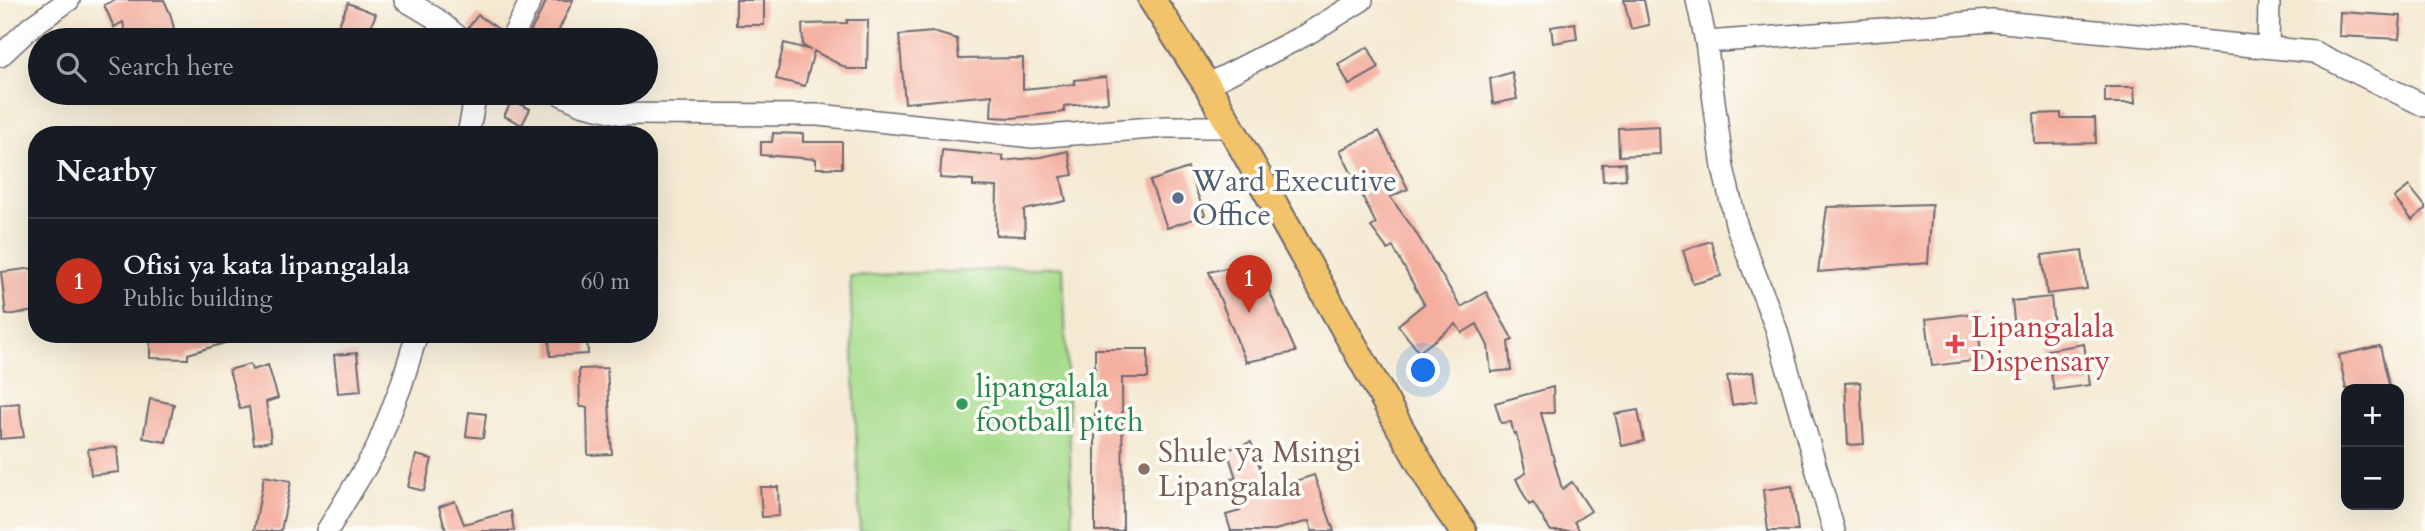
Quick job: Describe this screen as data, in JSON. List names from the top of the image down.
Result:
{
  "places": {
    "other": ["Ward Executive Office", "lipangalala football pitch", "Shule ya Msingi Lipangalala"],
    "health": ["Lipangalala Dispensary"]
  },
  "page": {
    "search": "Search here",
    "heading": "Nearby",
    "list": [
      {
        "mark": "1",
        "name": "Ofisi ya kata lipangalala",
        "note": "Public building",
        "value": "60 m"
      }
    ],
    "pins": "1",
    "map_buttons": ["+", "−"]
  }
}
